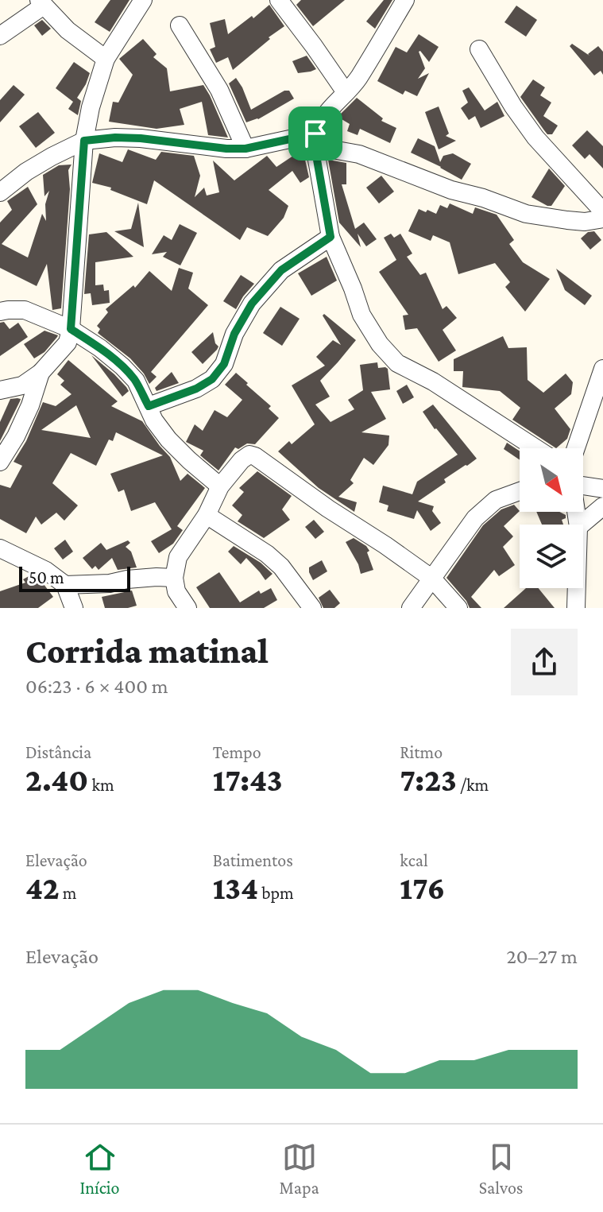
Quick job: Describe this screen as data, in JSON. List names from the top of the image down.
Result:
{
  "scale_bar": "50 m",
  "north": "bottom right",
  "page": {
    "scale": "50 m",
    "heading": ["Corrida matinal", "06:23 · 6 × 400 m"],
    "stats": [
      ["Distância", "2.40 km"],
      ["Tempo", "17:43"],
      ["Ritmo", "7:23 /km"],
      ["Elevação", "42 m"],
      ["Batimentos", "134 bpm"],
      ["kcal", "176"]
    ],
    "chart": ["Elevação", "20–27 m"],
    "tabs": ["Início", "Mapa", "Salvos"]
  }
}
